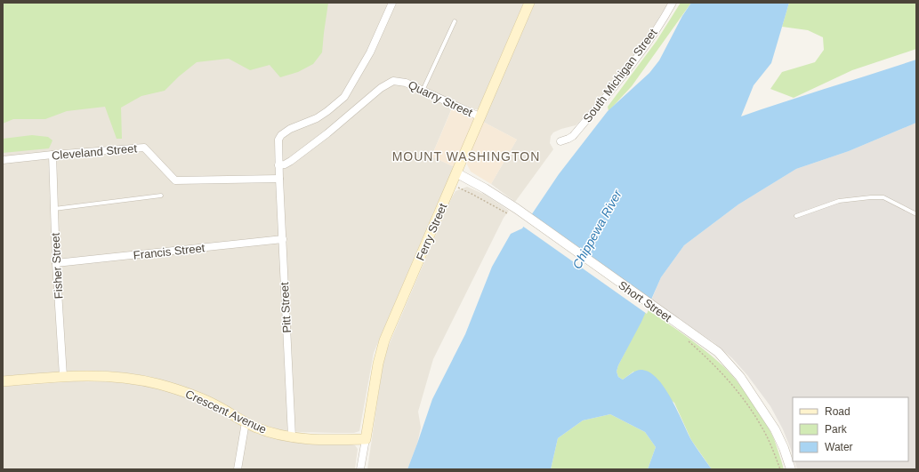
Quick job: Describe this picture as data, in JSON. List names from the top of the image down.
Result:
{
  "streets": {
    "main road": ["Ferry Street", "Crescent Avenue"],
    "street": [
      "South Michigan Street",
      "Quarry Street",
      "Cleveland Street",
      "Francis Street",
      "Fisher Street",
      "Short Street",
      "Pitt Street"
    ]
  },
  "crossings": [
    ["Quarry Street", "Ferry Street"],
    ["Quarry Street", "Pitt Street"],
    ["Cleveland Street", "Fisher Street"],
    ["Cleveland Street", "Pitt Street"],
    ["Ferry Street", "Short Street"],
    ["Ferry Street", "Crescent Avenue"],
    ["Francis Street", "Fisher Street"],
    ["Francis Street", "Pitt Street"],
    ["Fisher Street", "Crescent Avenue"],
    ["Pitt Street", "Crescent Avenue"]
  ],
  "districts": ["MOUNT WASHINGTON"],
  "water": ["Chippewa River"],
  "legend": ["Road", "Park", "Water"]
}
